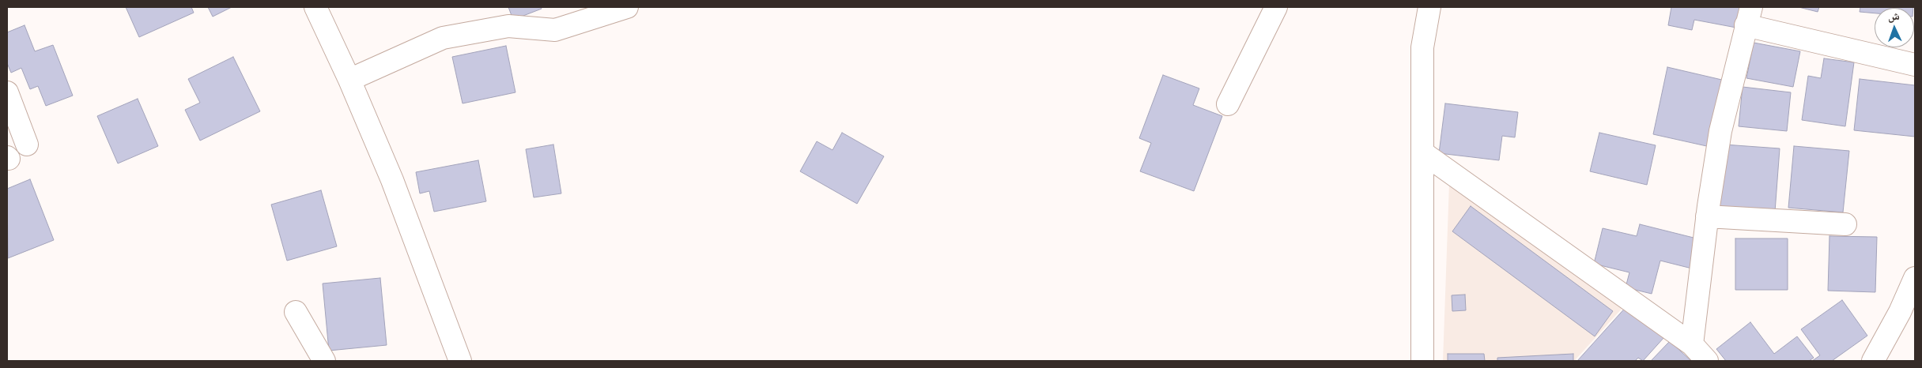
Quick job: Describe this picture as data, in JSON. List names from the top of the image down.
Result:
{
  "north": "top"
}
